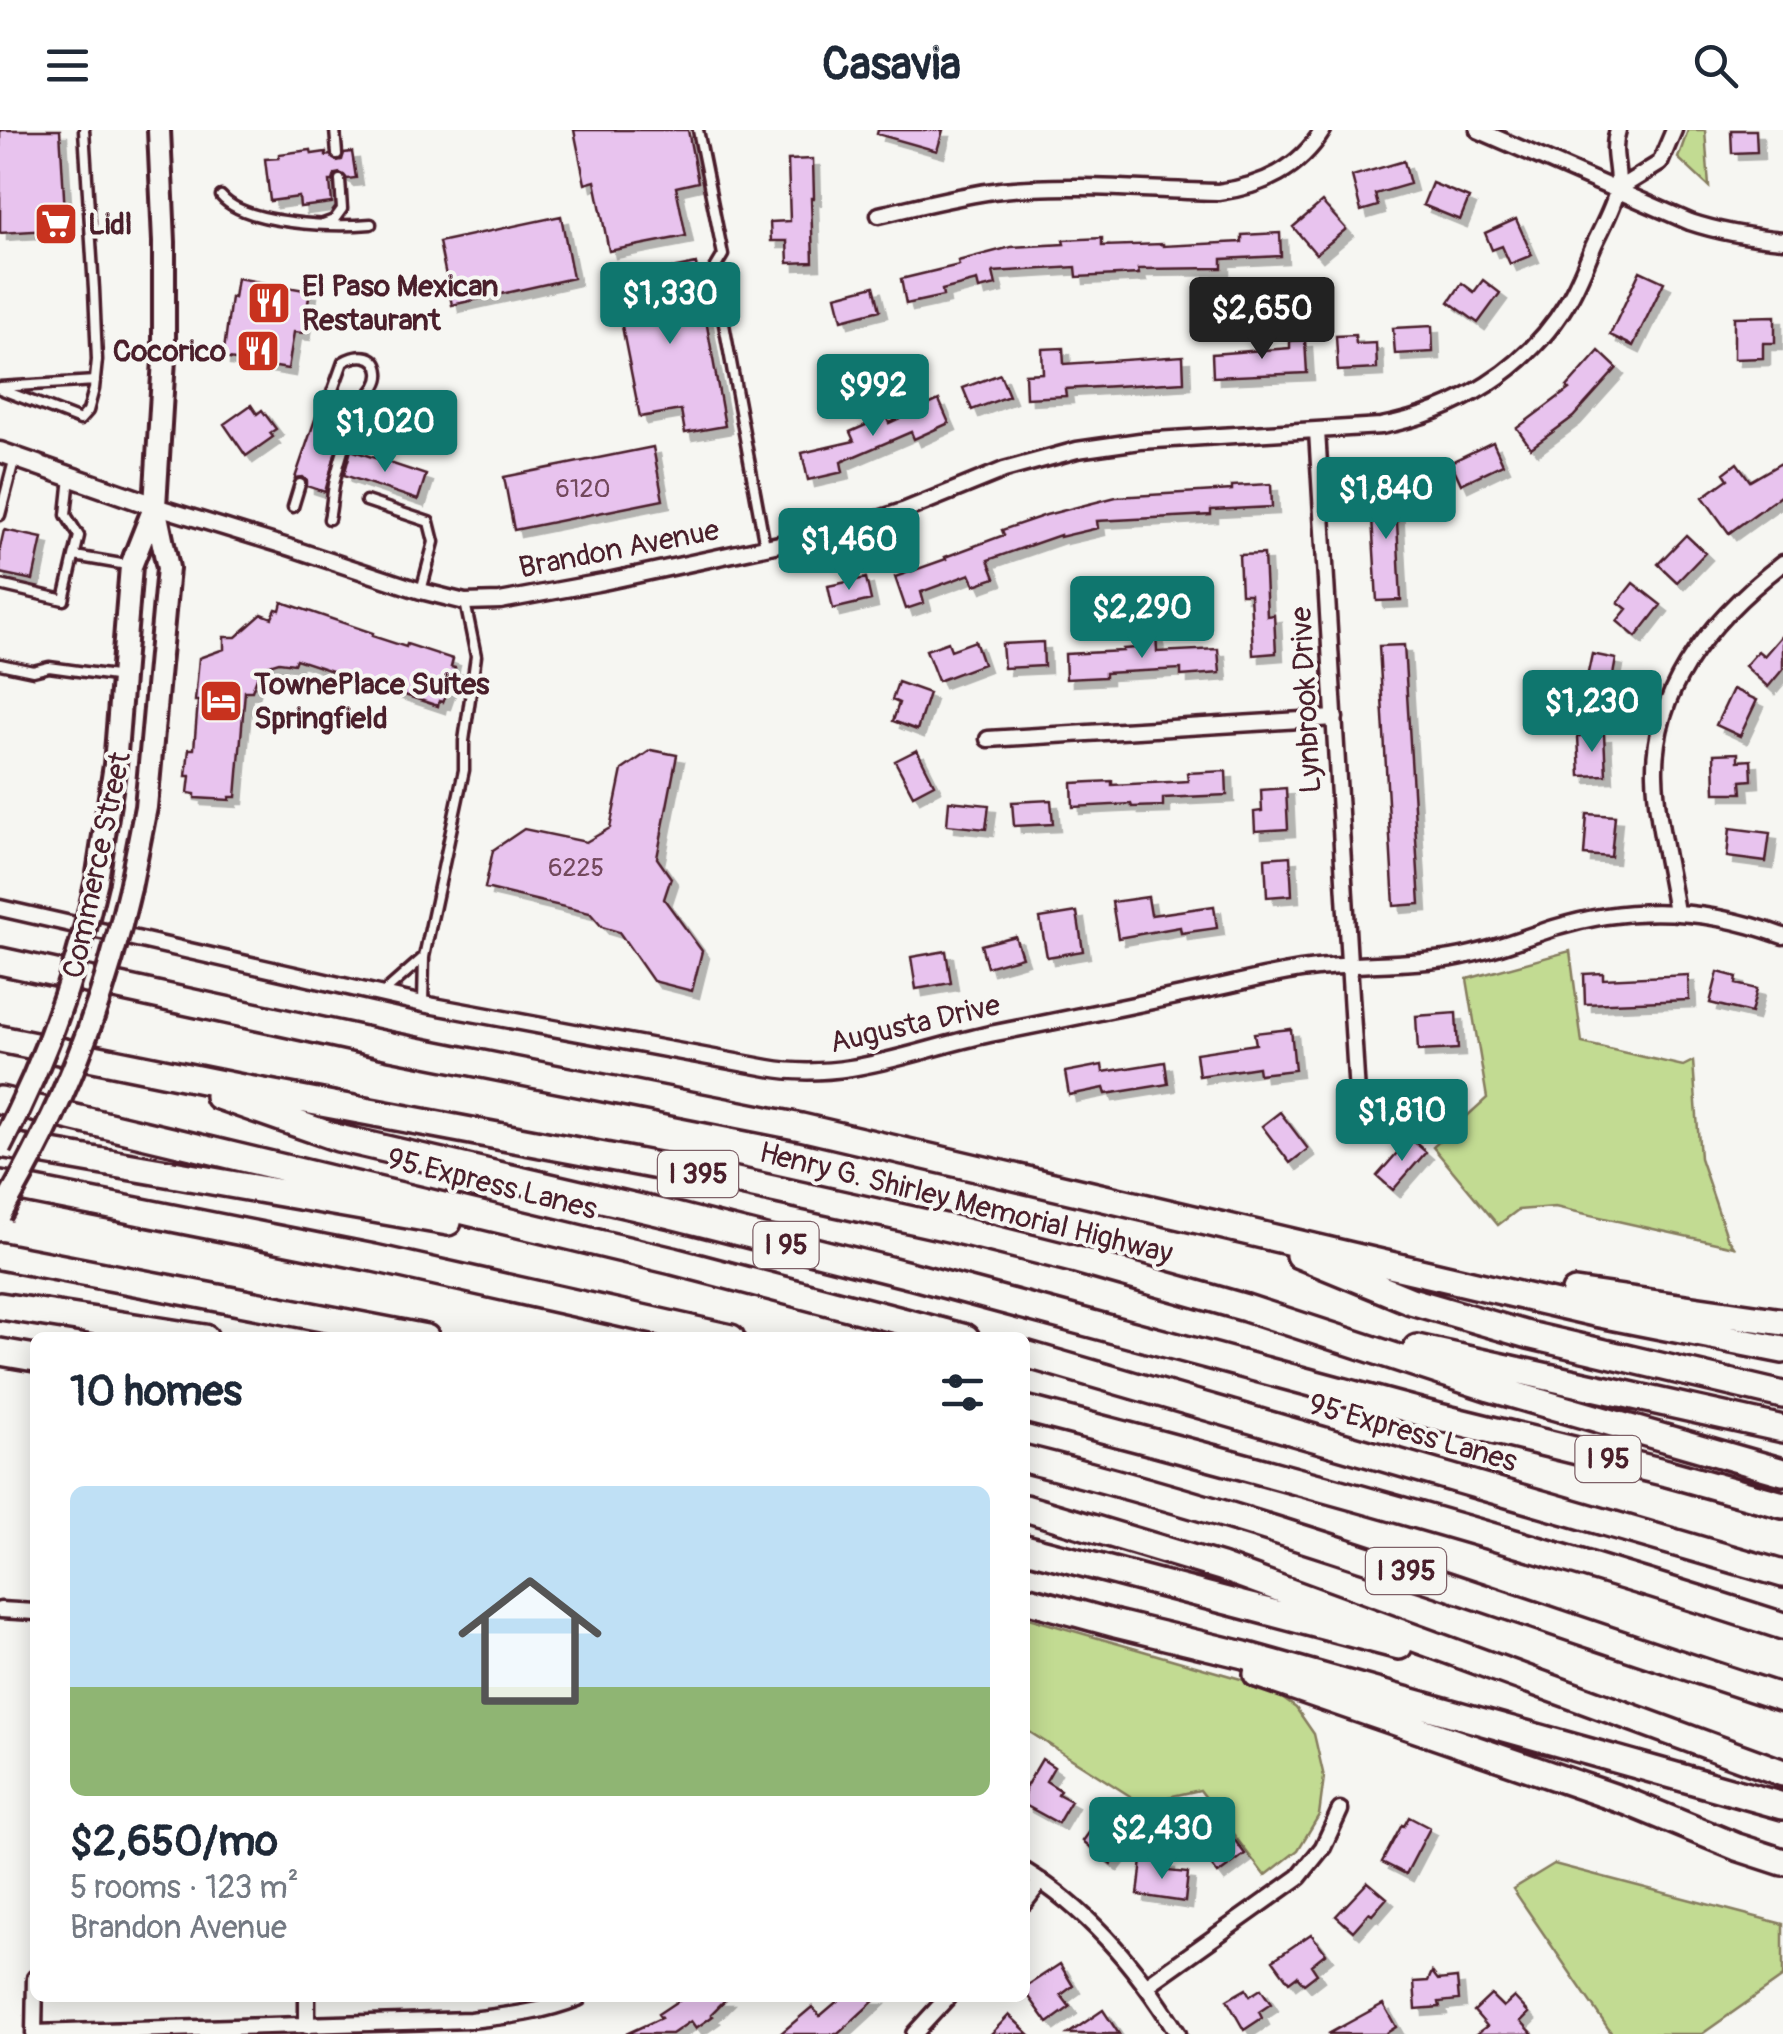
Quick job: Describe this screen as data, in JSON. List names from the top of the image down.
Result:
{
  "streets": {
    "highway": [
      "I 395",
      "95 Express Lanes",
      "Henry G. Shirley Memorial Highway",
      "I 95"
    ],
    "main road": ["Commerce Street"],
    "street": ["Brandon Avenue", "Lynbrook Drive", "Augusta Drive"]
  },
  "crossings": [
    ["Brandon Avenue", "Lynbrook Drive"],
    ["Brandon Avenue", "Commerce Street"],
    ["Lynbrook Drive", "Augusta Drive"],
    ["Henry G. Shirley Memorial Highway", "I 95"]
  ],
  "places": {
    "supermarket": ["Lidl"],
    "restaurant": ["El Paso Mexican Restaurant", "Cocorico"],
    "hotel": ["TownePlace Suites Springfield"]
  },
  "house_numbers": ["6120", "6225"],
  "page": {
    "header": "Casavia",
    "price": [
      "$1,330",
      "$2,650",
      "$992",
      "$1,020",
      "$1,840",
      "$1,460",
      "$2,290",
      "$1,230",
      "$1,810",
      "$2,430"
    ],
    "heading": "10 homes",
    "list": [
      {
        "name": "$2,650/mo",
        "note": "5 rooms · 123 m² · Brandon Avenue"
      }
    ]
  }
}
